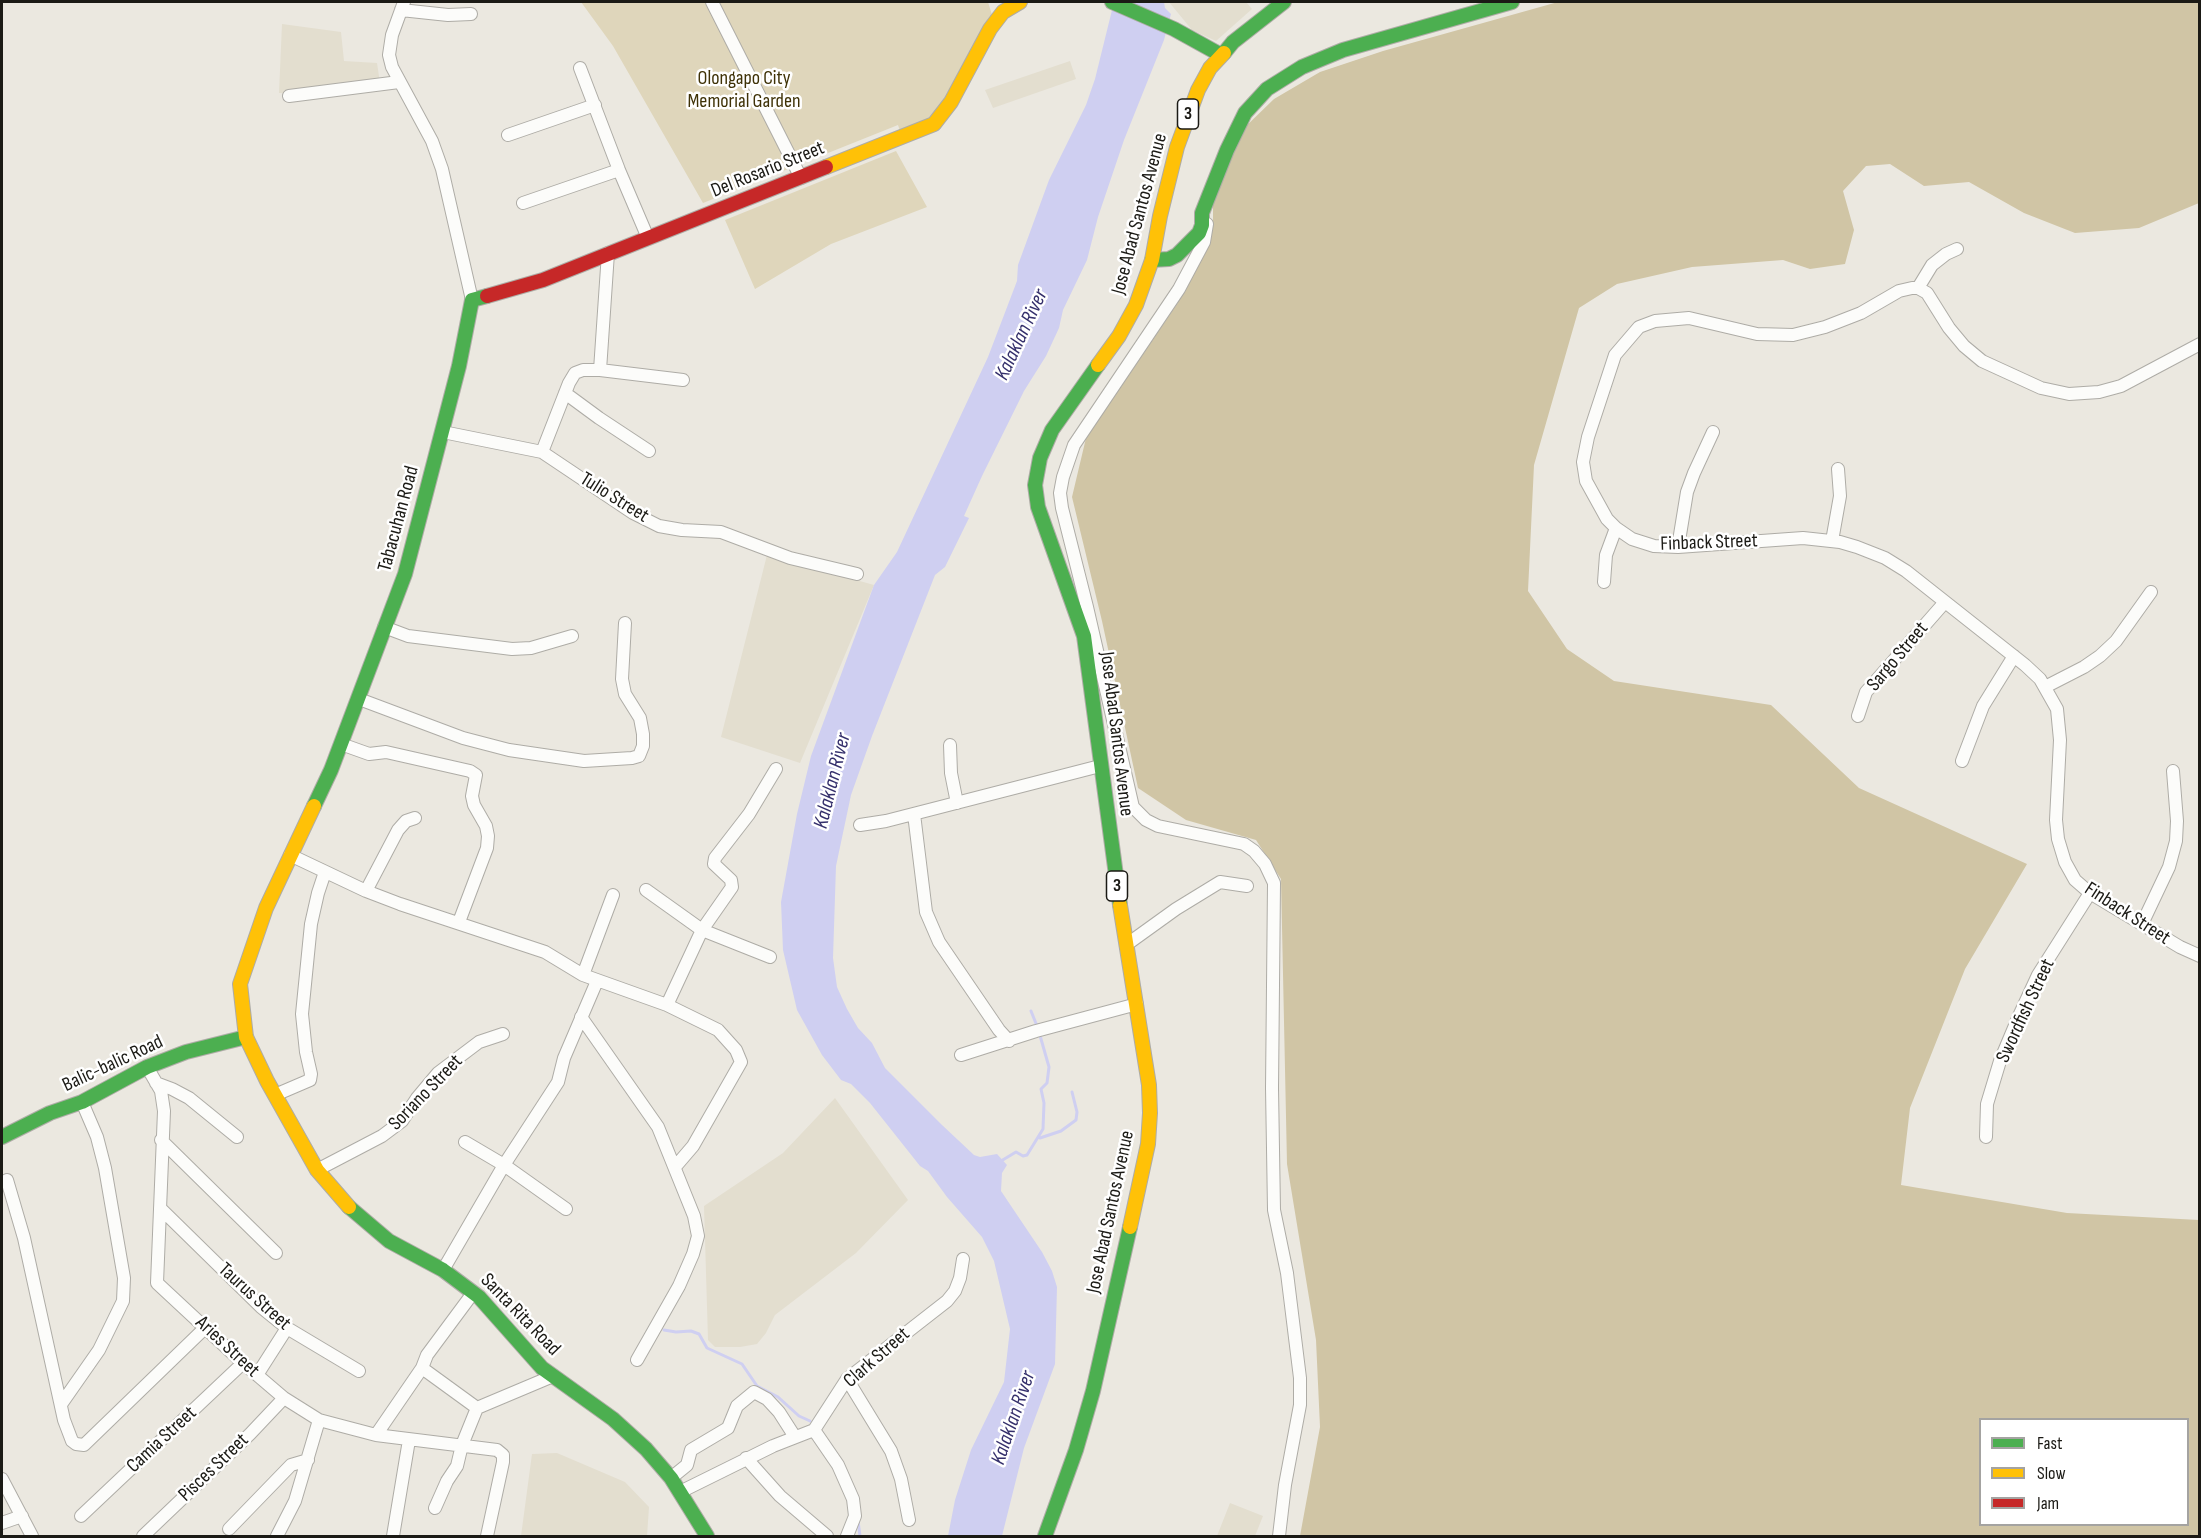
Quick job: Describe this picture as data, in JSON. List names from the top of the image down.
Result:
{
  "streets": {
    "main road": [
      "3",
      "Del Rosario Street",
      "Jose Abad Santos Avenue",
      "Tabacuhan Road",
      "Balic-balic Road",
      "Santa Rita Road"
    ],
    "street": [
      "Tulio Street",
      "Finback Street",
      "Sargo Street",
      "Swordfish Street",
      "Soriano Street",
      "Taurus Street",
      "Aries Street",
      "Clark Street",
      "Camia Street",
      "Pisces Street"
    ]
  },
  "crossings": [
    ["Del Rosario Street", "Tabacuhan Road"],
    ["Tulio Street", "Tabacuhan Road"],
    ["Tabacuhan Road", "Balic-balic Road"],
    ["Tabacuhan Road", "Santa Rita Road"],
    ["Finback Street", "Sargo Street"],
    ["Finback Street", "Swordfish Street"],
    ["Balic-balic Road", "Santa Rita Road"],
    ["Balic-balic Road", "Aries Street"],
    ["Soriano Street", "Santa Rita Road"],
    ["Taurus Street", "Aries Street"],
    ["Aries Street", "Camia Street"],
    ["Aries Street", "Pisces Street"]
  ],
  "water": ["Kalaklan River"],
  "parks": ["Olongapo City Memorial Garden"],
  "legend": ["Fast", "Slow", "Jam"]
}
